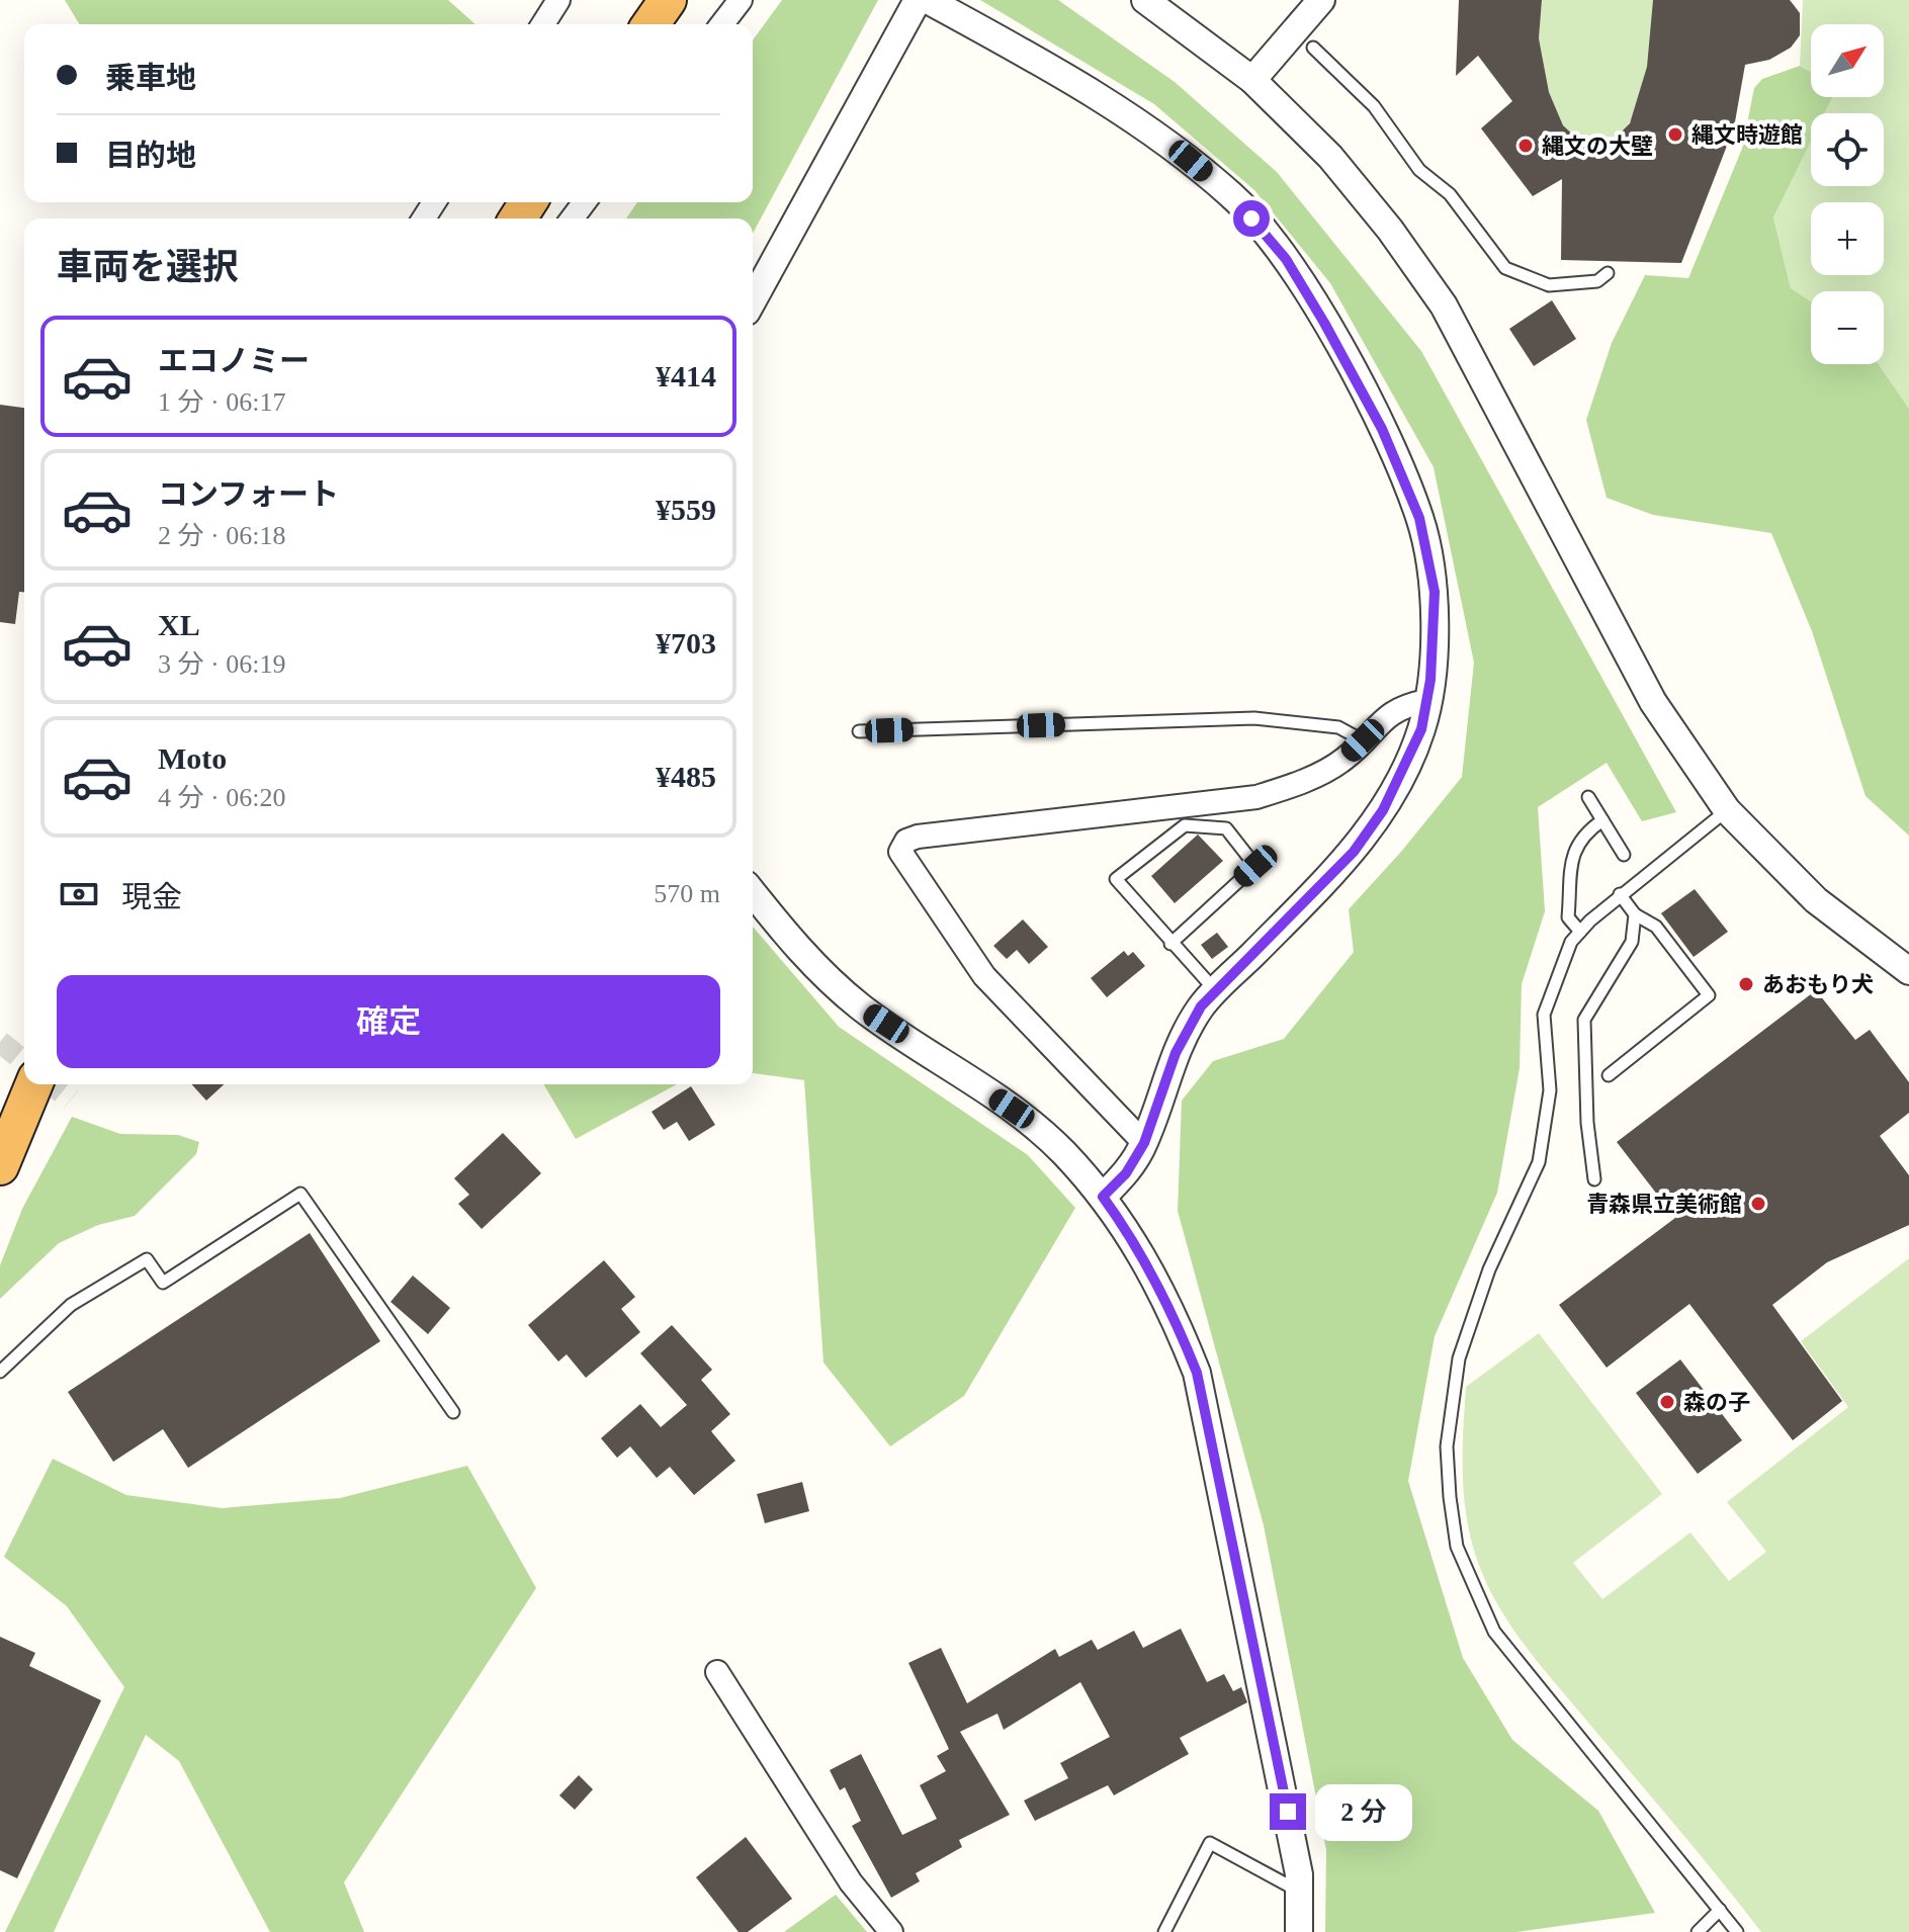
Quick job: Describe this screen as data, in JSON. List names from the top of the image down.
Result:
{
  "places": [
    "縄文時遊館",
    "縄文の大壁",
    "あおもり犬",
    "青森県立美術館",
    "森の子"
  ],
  "north": "top right",
  "page": {
    "map_buttons": ["+", "−"],
    "banner": ["乗車地", "目的地"],
    "heading": "車両を選択",
    "list": [
      {
        "name": "エコノミー",
        "note": "1 分 · 06:17",
        "value": "¥414"
      },
      {
        "name": "コンフォート",
        "note": "2 分 · 06:18",
        "value": "¥559"
      },
      {
        "name": "XL",
        "note": "3 分 · 06:19",
        "value": "¥703"
      },
      {
        "name": "Moto",
        "note": "4 分 · 06:20",
        "value": "¥485"
      }
    ],
    "pay": ["現金", "570 m"],
    "buttons": "確定",
    "bubble": "2 分"
  }
}
